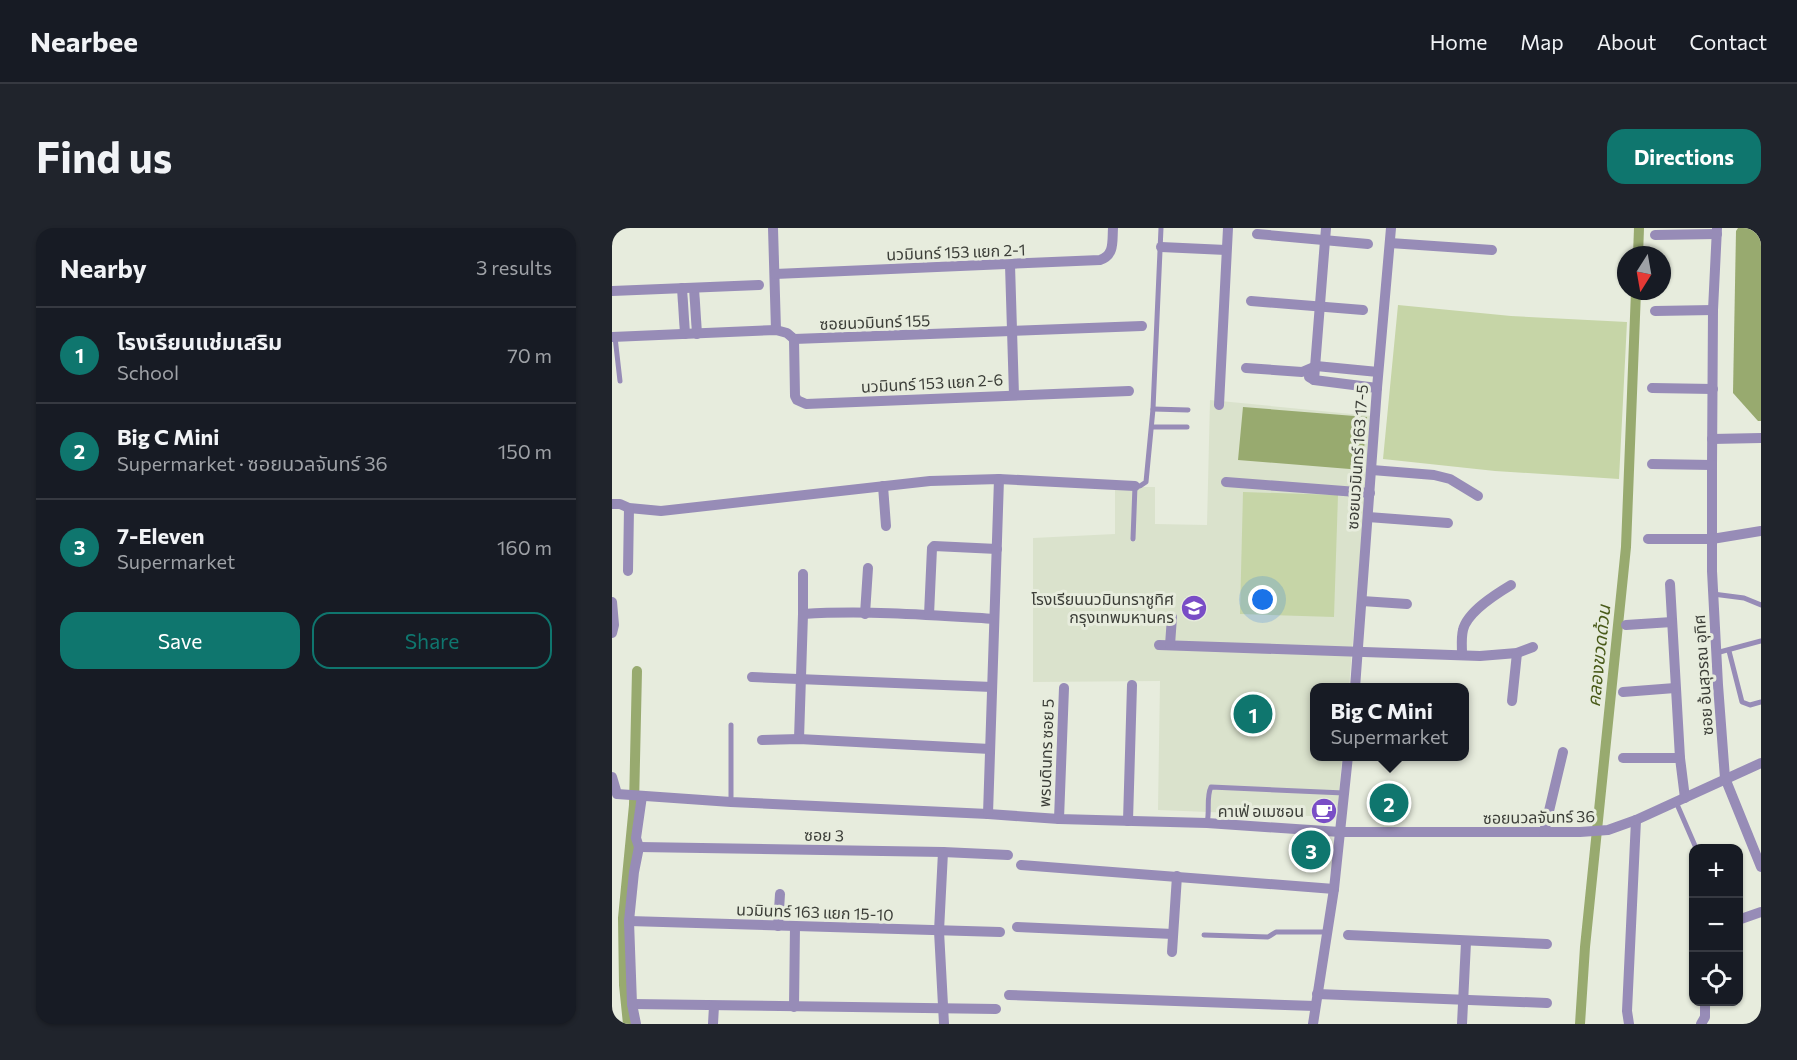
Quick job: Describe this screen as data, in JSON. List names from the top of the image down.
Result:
{
  "streets": {
    "street": [
      "นวมินทร์ 153 แยก 2-1",
      "ซอยนวมินทร์ 155",
      "นวมินทร์ 153 แยก 2-6",
      "ซอยนวมินทร์ 163 17-5",
      "ซอย อ้นสุวรณ อุทิศ",
      "พรบดินทร ซอย 5",
      "ซอยนวลจันทร์ 36",
      "ซอย 3",
      "นวมินทร์ 163 แยก 15-10"
    ]
  },
  "crossings": [
    ["ซอยนวมินทร์ 155", "นวมินทร์ 153 แยก 2-6"],
    ["ซอย อ้นสุวรณ อุทิศ", "ซอยนวลจันทร์ 36"],
    ["พรบดินทร ซอย 5", "ซอยนวลจันทร์ 36"]
  ],
  "water": ["คลองขวดด้วน"],
  "places": {
    "school or university": ["โรงเรียนนวมินทราชูทิศ กรุงเทพมหานคร"],
    "cafe": ["คาเฟ่ อเมซอน"]
  },
  "north": "bottom",
  "page": {
    "header": "Nearbee",
    "nav": [
      "Home",
      "Map",
      "About",
      "Contact"
    ],
    "buttons": [
      "Directions",
      ["Save", "Share"]
    ],
    "title": "Find us",
    "heading": ["Nearby", "3 results"],
    "list": [
      {
        "mark": "1",
        "name": "โรงเรียนแช่มเสริม",
        "note": "School",
        "value": "70 m"
      },
      {
        "mark": "2",
        "name": "Big C Mini",
        "note": "Supermarket · ซอยนวลจันทร์ 36",
        "value": "150 m"
      },
      {
        "mark": "3",
        "name": "7-Eleven",
        "note": "Supermarket",
        "value": "160 m"
      }
    ],
    "popup": ["Big C Mini", "Supermarket"],
    "pins": ["1", "2", "3"],
    "map_buttons": ["+", "−"]
  }
}
